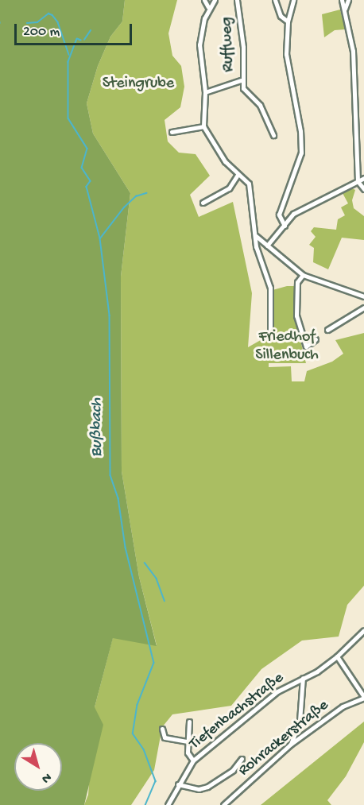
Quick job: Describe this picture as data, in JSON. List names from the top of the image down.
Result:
{
  "streets": {
    "street": ["Ruffweg", "Tiefenbachstraße", "Rohrackerstraße"]
  },
  "water": ["Bußbach"],
  "parks": ["Steingrube", "Friedhof Sillenbuch"],
  "scale_bar": "200 m",
  "north": "bottom right"
}
